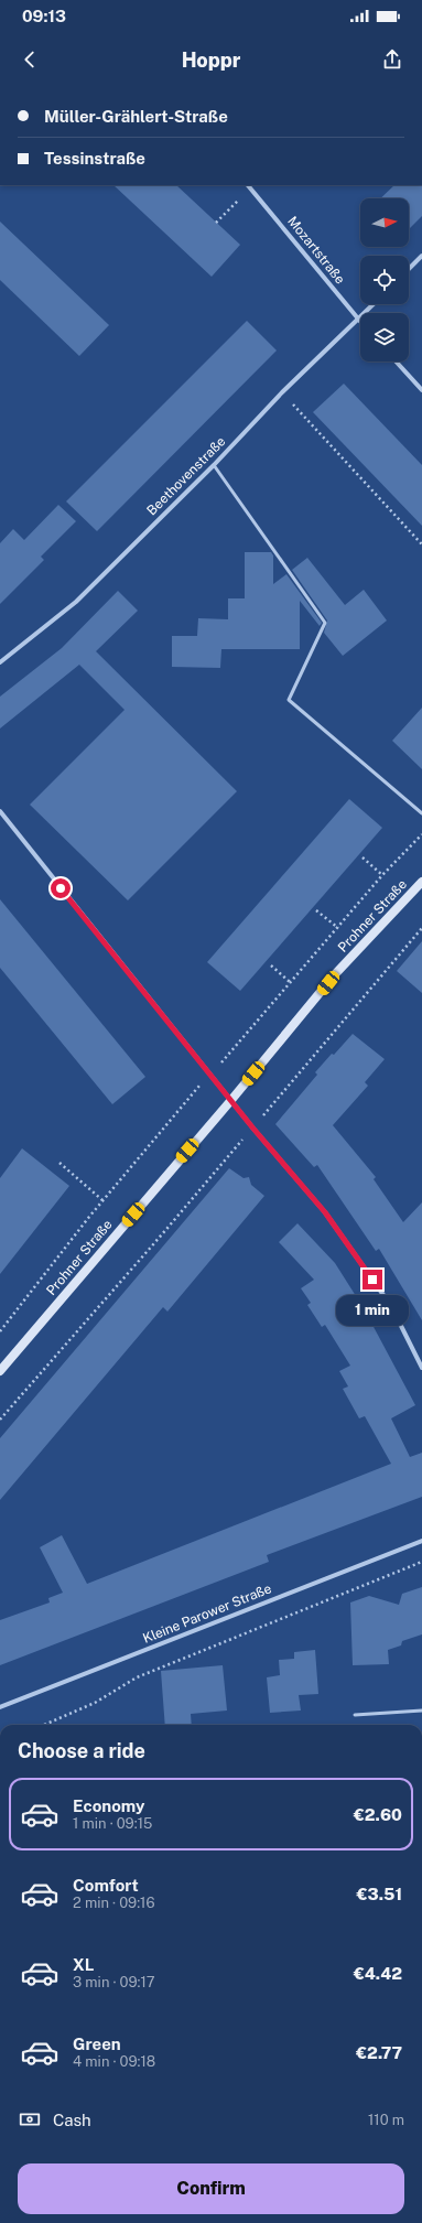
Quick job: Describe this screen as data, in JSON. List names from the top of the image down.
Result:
{
  "streets": {
    "main road": ["Prohner Straße"],
    "street": ["Mozartstraße", "Beethovenstraße", "Kleine Parower Straße"]
  },
  "crossings": [
    ["Mozartstraße", "Beethovenstraße"]
  ],
  "north": "right",
  "page": {
    "status": "09:13",
    "header": "Hoppr",
    "banner": ["Müller-Grählert-Straße", "Tessinstraße"],
    "bubble": "1 min",
    "heading": "Choose a ride",
    "list": [
      {
        "name": "Economy",
        "note": "1 min · 09:15",
        "value": "€2.60"
      },
      {
        "name": "Comfort",
        "note": "2 min · 09:16",
        "value": "€3.51"
      },
      {
        "name": "XL",
        "note": "3 min · 09:17",
        "value": "€4.42"
      },
      {
        "name": "Green",
        "note": "4 min · 09:18",
        "value": "€2.77"
      }
    ],
    "pay": ["Cash", "110 m"],
    "buttons": "Confirm"
  }
}
